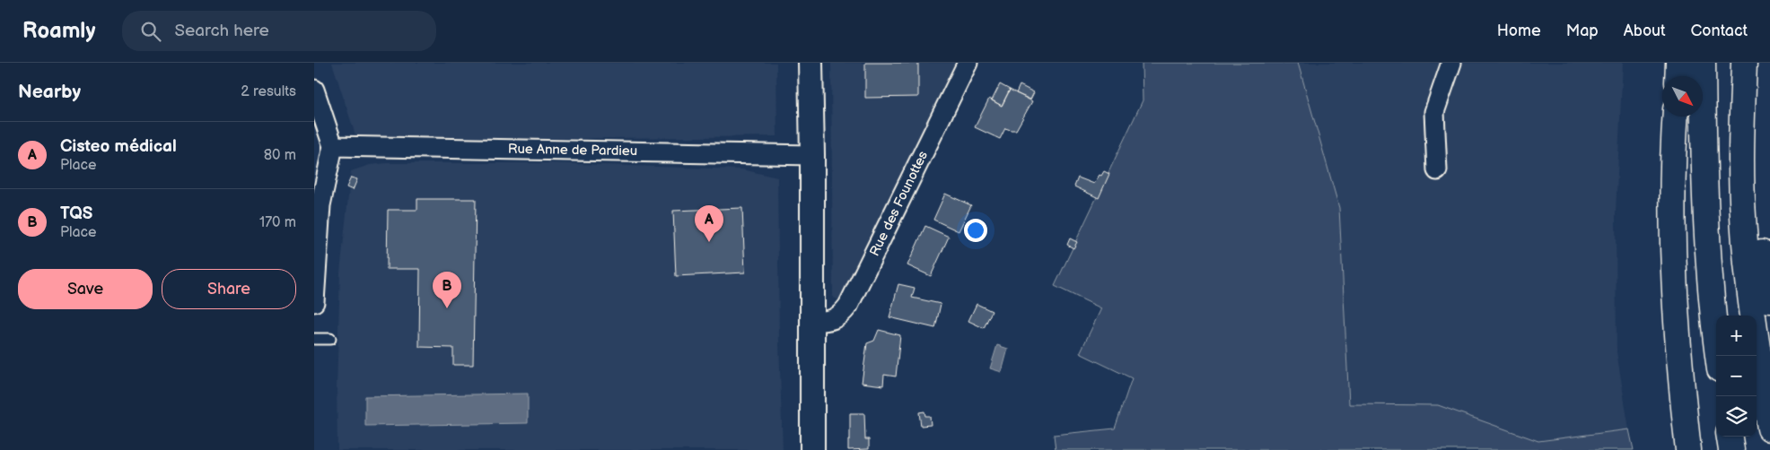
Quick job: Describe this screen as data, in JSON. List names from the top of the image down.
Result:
{
  "streets": {
    "street": ["Rue Anne de Pardieu", "Rue des Founottes"]
  },
  "north": "bottom right",
  "page": {
    "header": "Roamly",
    "search": "Search here",
    "nav": [
      "Home",
      "Map",
      "About",
      "Contact"
    ],
    "heading": ["Nearby", "2 results"],
    "list": [
      {
        "mark": "A",
        "name": "Cisteo médical",
        "note": "Place",
        "value": "80 m"
      },
      {
        "mark": "B",
        "name": "TQS",
        "note": "Place",
        "value": "170 m"
      }
    ],
    "pins": ["A", "B"],
    "buttons": ["Save", "Share"],
    "map_buttons": ["+", "−"]
  }
}
